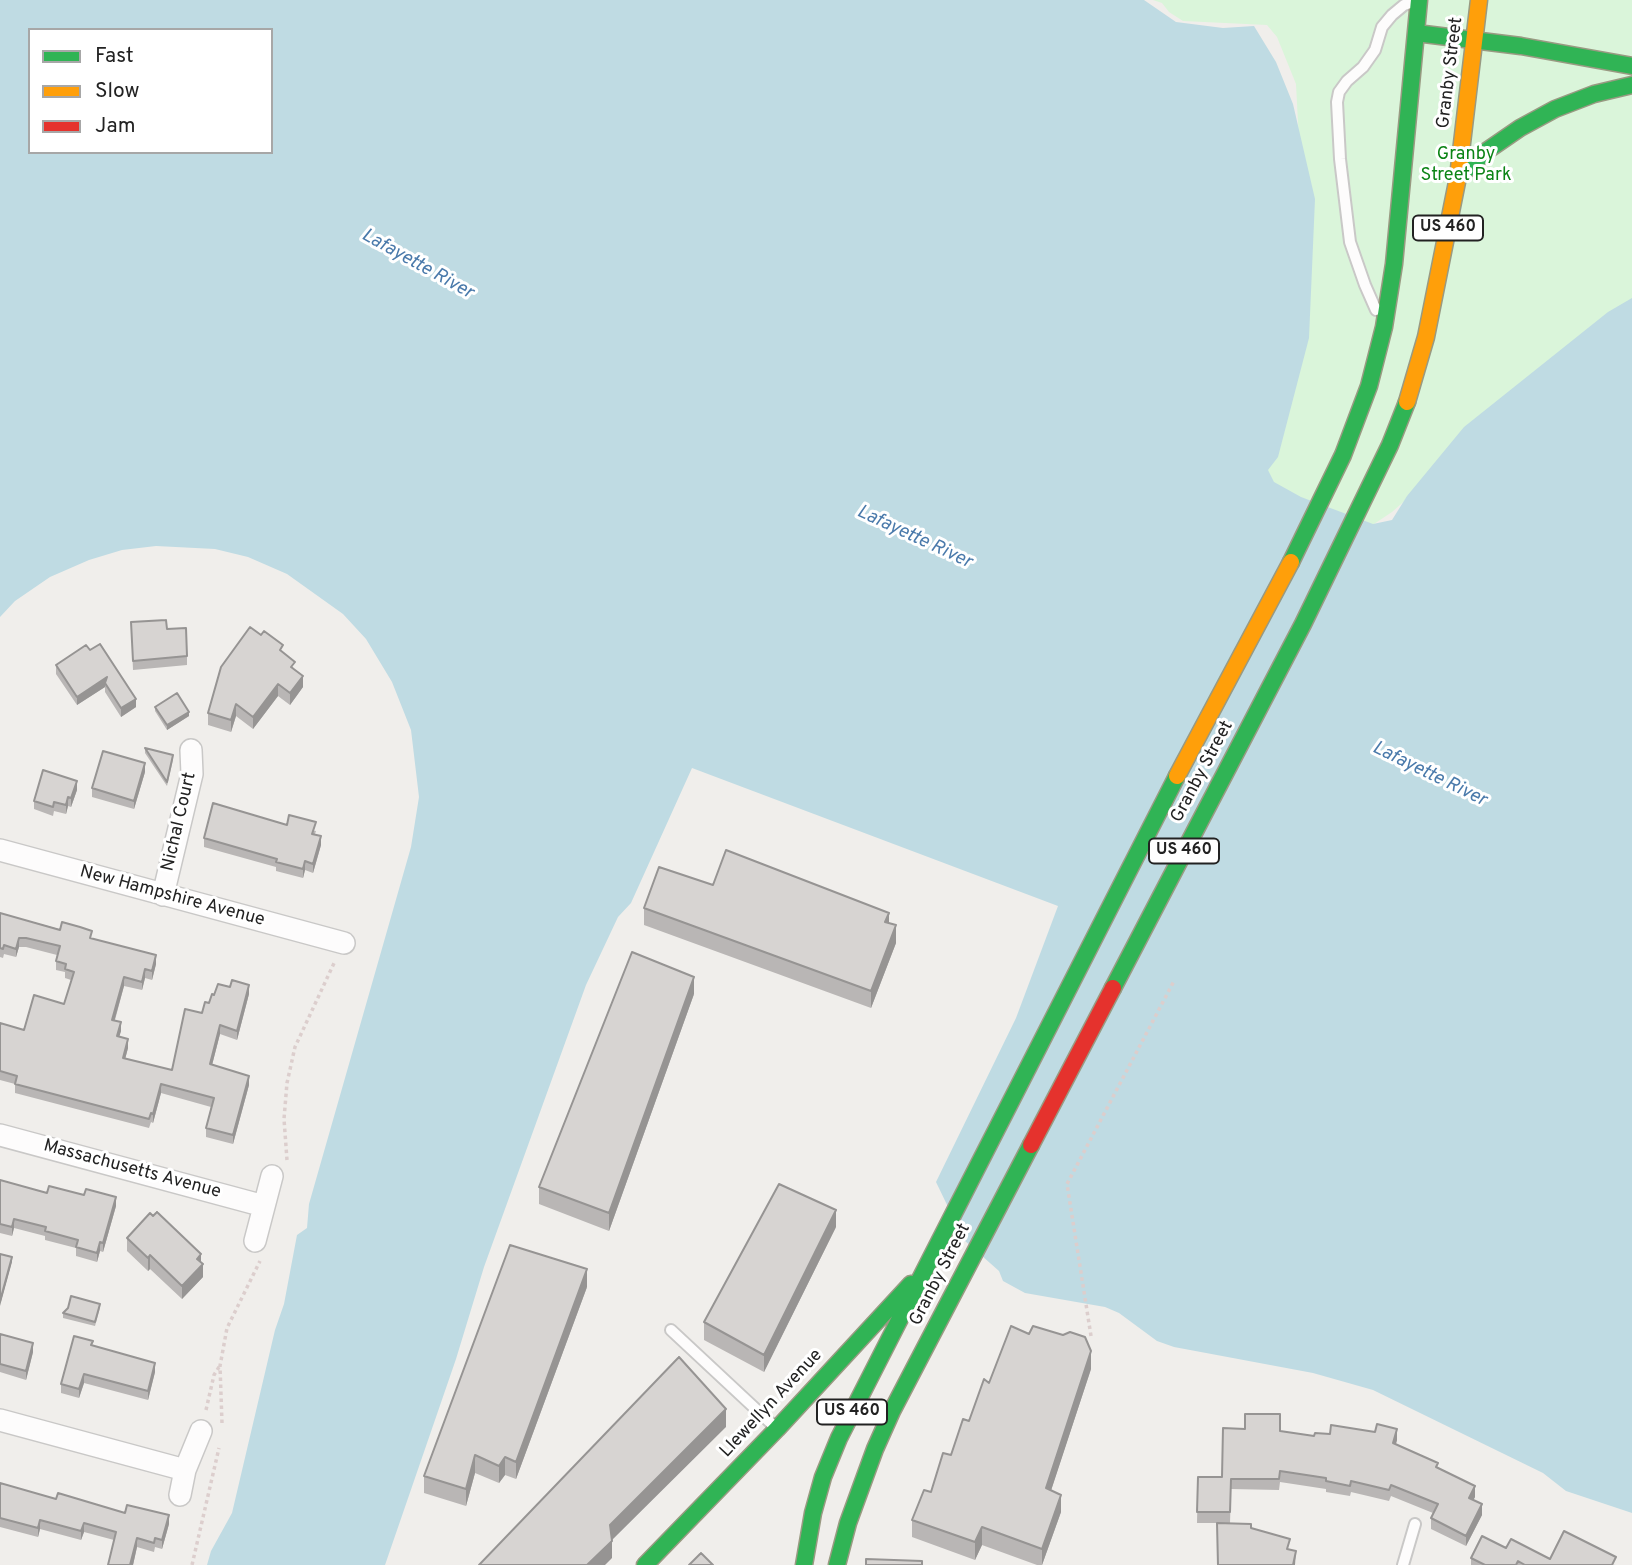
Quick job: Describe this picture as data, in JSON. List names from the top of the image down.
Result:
{
  "streets": {
    "main road": ["Granby Street", "US 460", "Llewellyn Avenue"],
    "street": ["Nichal Court", "New Hampshire Avenue", "Massachusetts Avenue"]
  },
  "crossings": [
    ["Granby Street", "Llewellyn Avenue"],
    ["Nichal Court", "New Hampshire Avenue"]
  ],
  "water": ["Lafayette River"],
  "parks": ["Granby Street Park"],
  "legend": ["Fast", "Slow", "Jam"]
}
